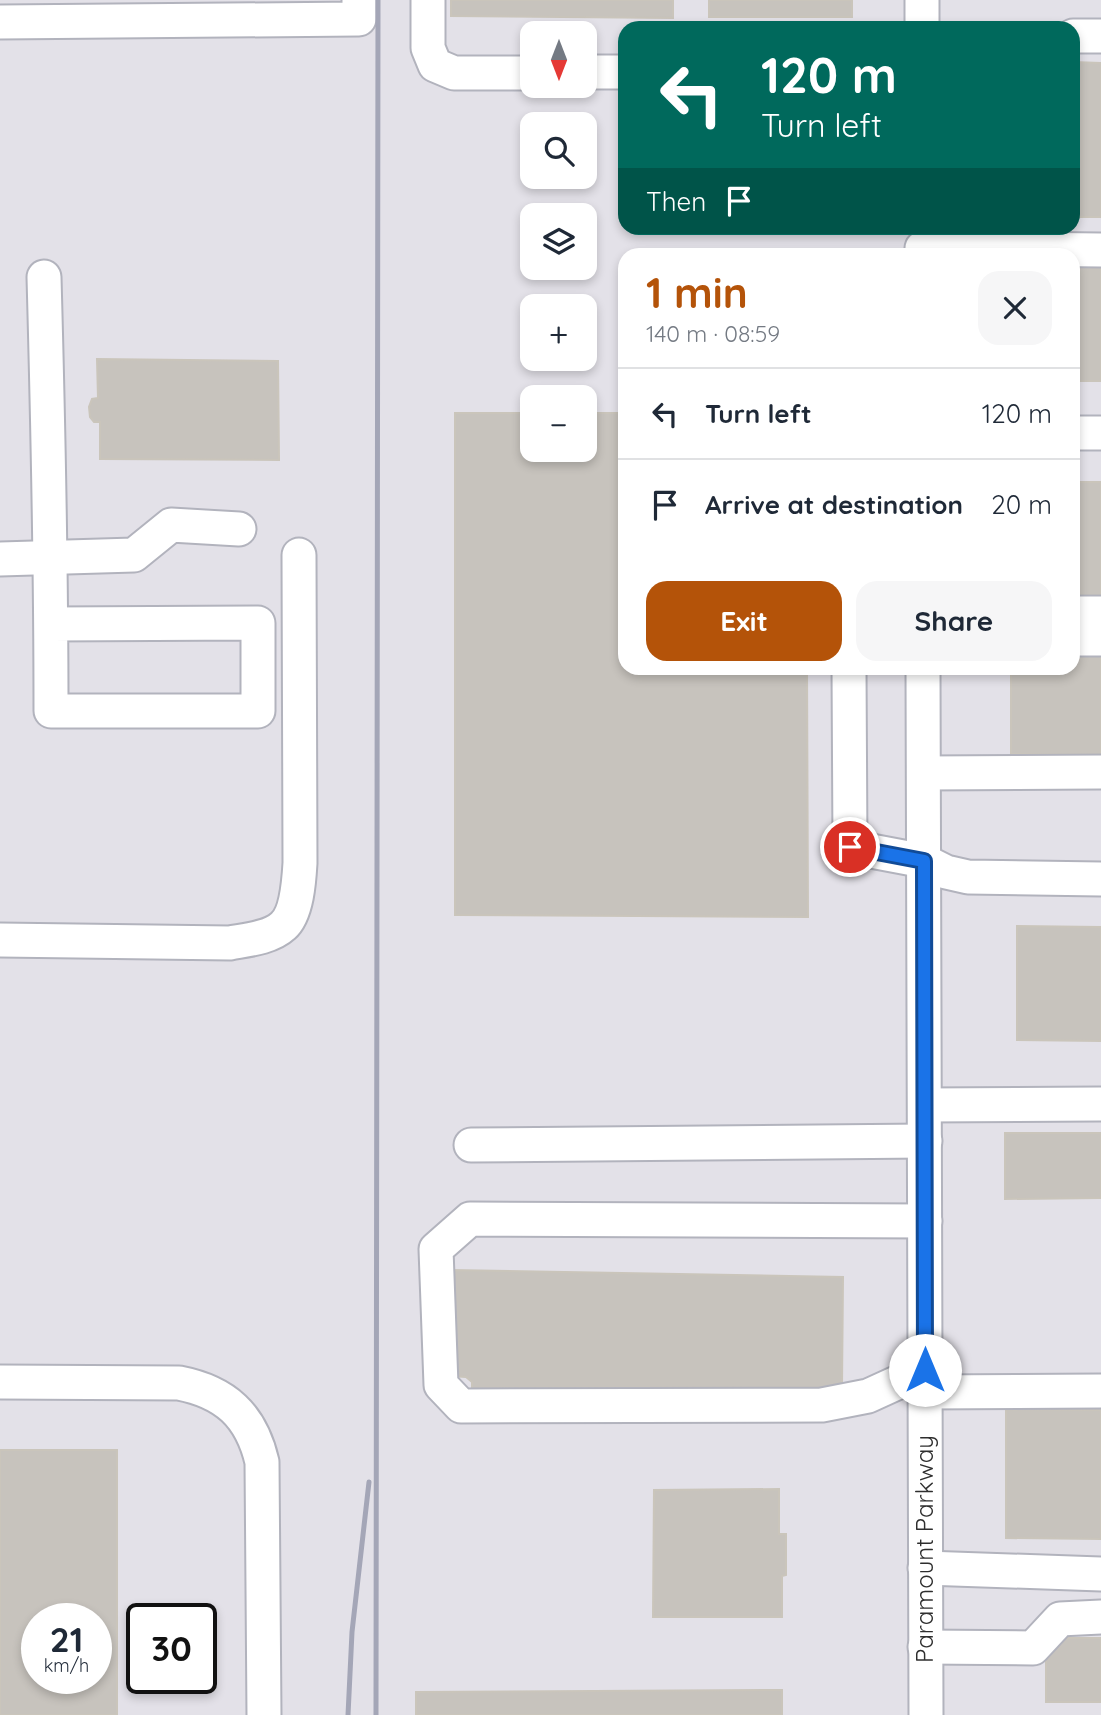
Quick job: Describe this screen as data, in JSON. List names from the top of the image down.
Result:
{
  "streets": {
    "street": ["Paramount Parkway"]
  },
  "north": "bottom",
  "page": {
    "map_buttons": ["+", "−"],
    "turn": ["120 m", "Turn left"],
    "then": "Then",
    "heading": ["1 min", "140 m · 08:59"],
    "list": [
      {
        "name": "Turn left",
        "value": "120 m"
      },
      {
        "name": "Arrive at destination",
        "value": "20 m"
      }
    ],
    "buttons": ["Exit", "Share"],
    "speed": "21 km/h",
    "limit": "30"
  }
}
